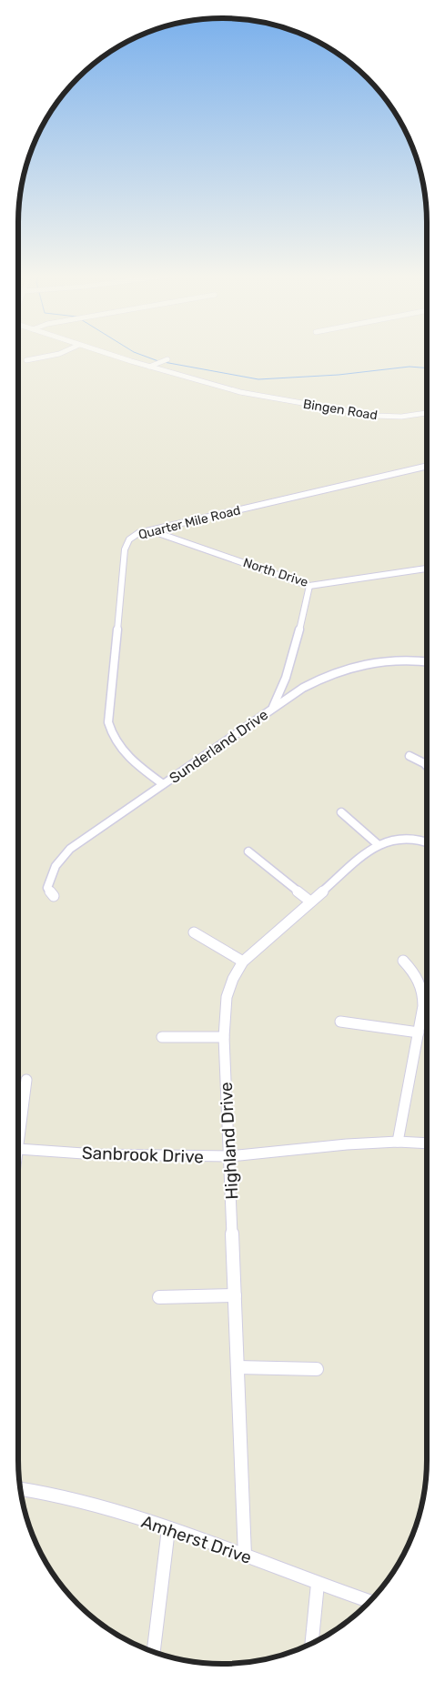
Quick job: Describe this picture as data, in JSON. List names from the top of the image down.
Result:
{
  "streets": {
    "street": [
      "Bingen Road",
      "Quarter Mile Road",
      "North Drive",
      "Sunderland Drive",
      "Highland Drive",
      "Sanbrook Drive",
      "Amherst Drive"
    ]
  },
  "crossings": [
    ["Quarter Mile Road", "North Drive"],
    ["Quarter Mile Road", "Sunderland Drive"],
    ["Highland Drive", "Sanbrook Drive"],
    ["Highland Drive", "Amherst Drive"]
  ]
}
